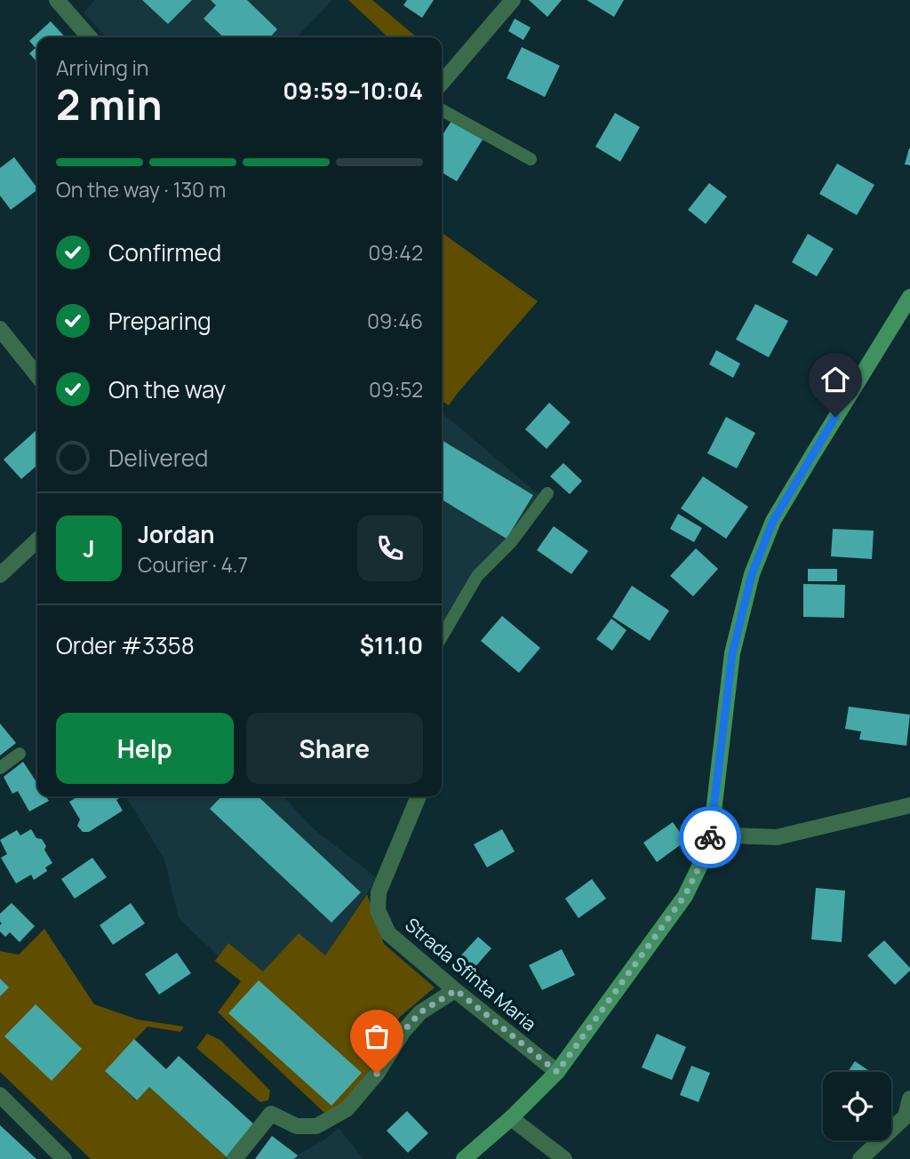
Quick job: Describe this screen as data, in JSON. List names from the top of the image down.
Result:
{
  "streets": {
    "street": ["Strada Sfînta Maria"]
  },
  "page": {
    "heading": ["2 min", "Arriving in", "09:59–10:04"],
    "panel": [
      "Jordan",
      "Courier · 4.7",
      "Order #3358",
      "$11.10"
    ],
    "bar": "On the way · 130 m",
    "list": [
      ["Confirmed", "09:42"],
      ["Preparing", "09:46"],
      ["On the way", "09:52"],
      "Delivered"
    ],
    "round": "J",
    "buttons": ["Help", "Share"]
  }
}
